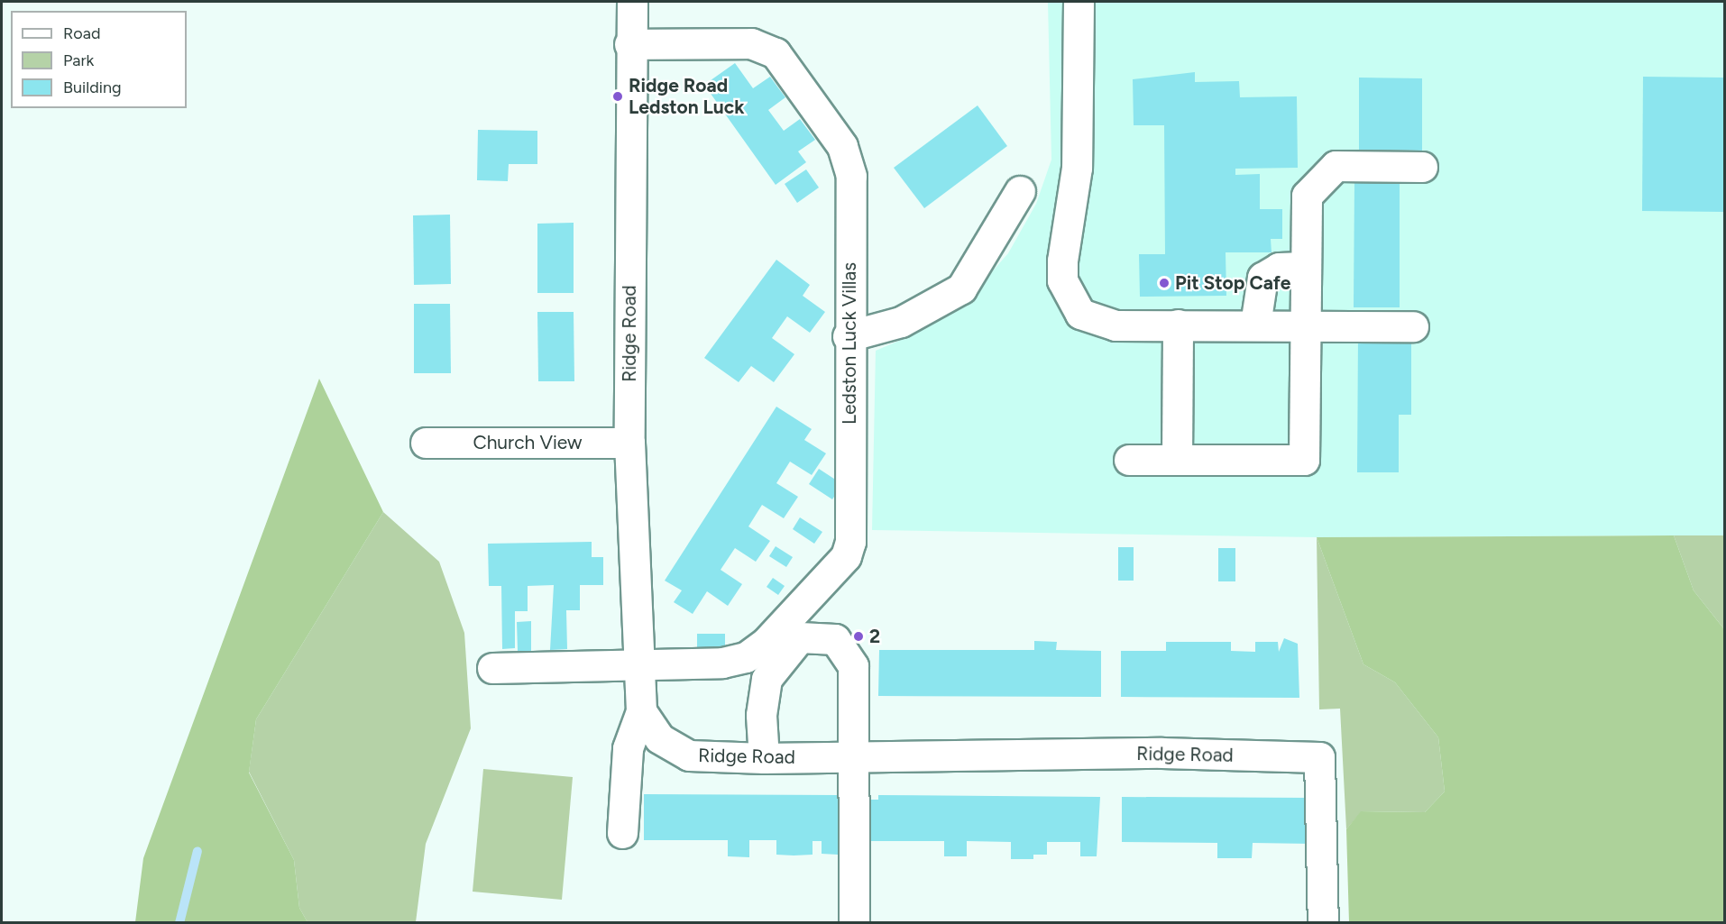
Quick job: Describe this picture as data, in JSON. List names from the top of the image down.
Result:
{
  "streets": {
    "street": ["Ridge Road", "Ledston Luck Villas", "Church View"]
  },
  "crossings": [
    ["Ridge Road", "Ledston Luck Villas"],
    ["Ridge Road", "Church View"]
  ],
  "places": ["Ridge Road Ledston Luck", "Pit Stop Cafe", "2"],
  "legend": ["Road", "Park", "Building"]
}
